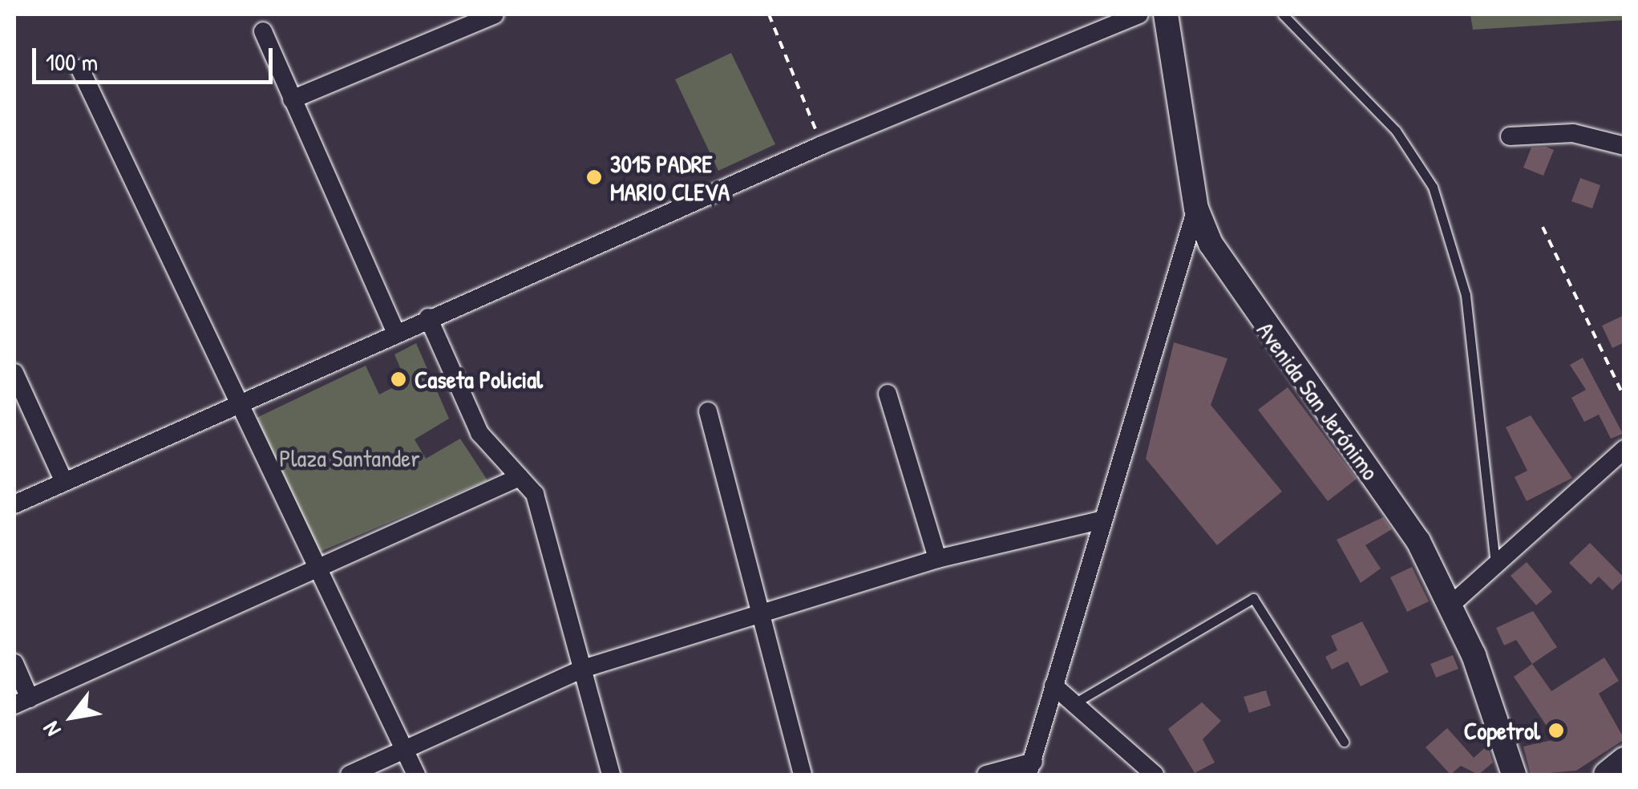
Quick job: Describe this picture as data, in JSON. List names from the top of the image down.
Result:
{
  "streets": {
    "street": ["Avenida San Jerónimo"]
  },
  "parks": ["Plaza Santander"],
  "places": ["3015 PADRE MARIO CLEVA", "Caseta Policial", "Copetrol"],
  "scale_bar": "100 m",
  "north": "bottom left"
}
